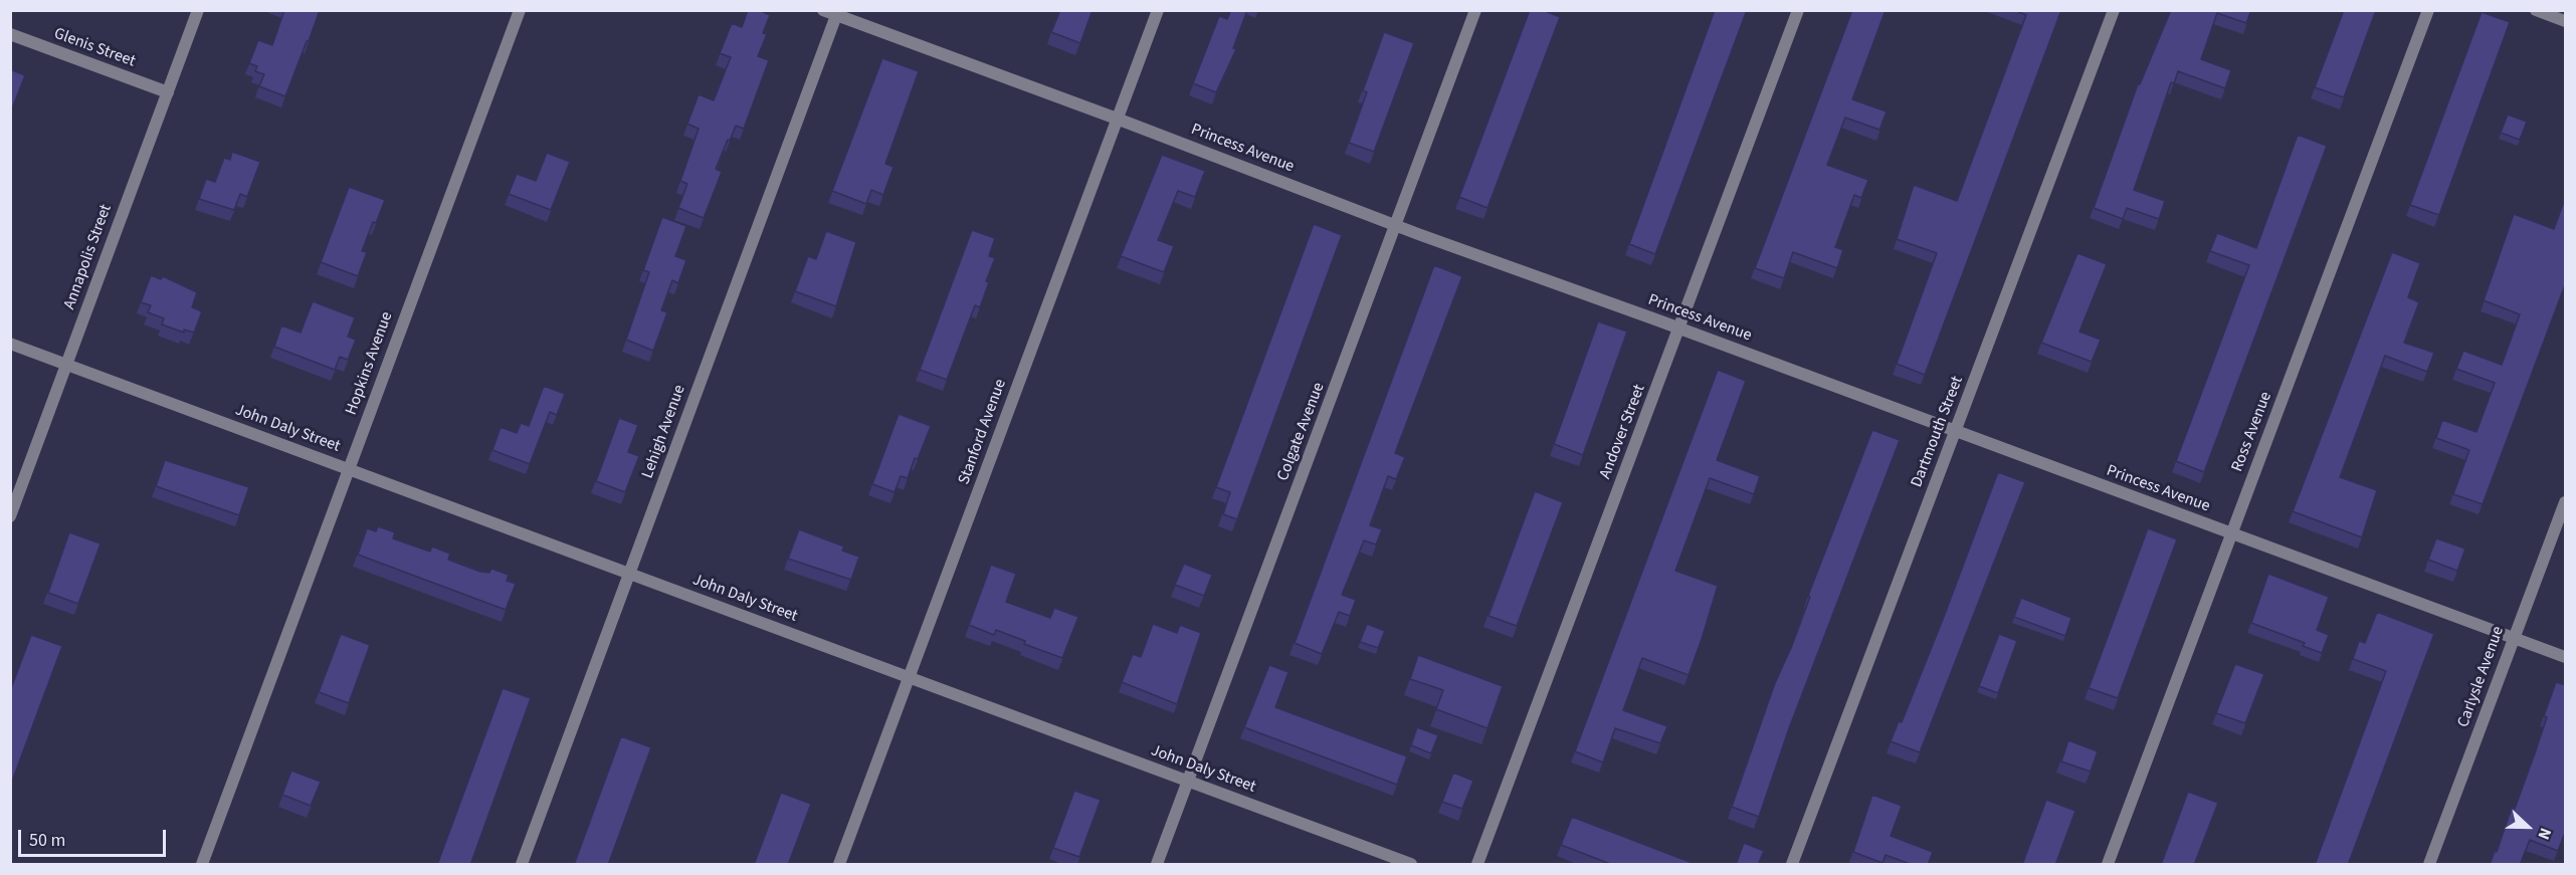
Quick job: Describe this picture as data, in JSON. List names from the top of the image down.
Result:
{
  "streets": {
    "street": [
      "Glenis Street",
      "Princess Avenue",
      "Annapolis Street",
      "Hopkins Avenue",
      "John Daly Street",
      "Lehigh Avenue",
      "Stanford Avenue",
      "Colgate Avenue",
      "Andover Street",
      "Dartmouth Street",
      "Ross Avenue",
      "Carlysle Avenue"
    ]
  },
  "crossings": [
    ["Glenis Street", "Annapolis Street"],
    ["Princess Avenue", "Lehigh Avenue"],
    ["Princess Avenue", "Stanford Avenue"],
    ["Princess Avenue", "Colgate Avenue"],
    ["Princess Avenue", "Andover Street"],
    ["Princess Avenue", "Dartmouth Street"],
    ["Princess Avenue", "Ross Avenue"],
    ["Princess Avenue", "Carlysle Avenue"],
    ["Annapolis Street", "John Daly Street"],
    ["Hopkins Avenue", "John Daly Street"],
    ["John Daly Street", "Lehigh Avenue"],
    ["John Daly Street", "Stanford Avenue"],
    ["John Daly Street", "Colgate Avenue"]
  ],
  "scale_bar": "50 m",
  "north": "right"
}
